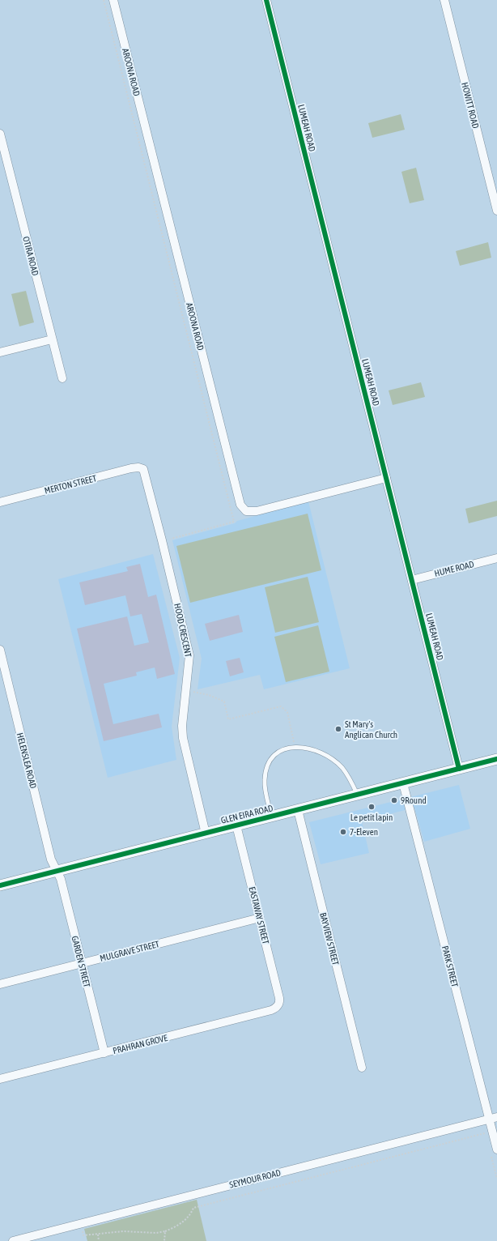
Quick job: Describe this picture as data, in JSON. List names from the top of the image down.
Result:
{
  "streets": {
    "main road": ["GLEN EIRA ROAD"],
    "street": [
      "AROONA ROAD",
      "HOWITT ROAD",
      "LUMEAH ROAD",
      "OTIRA ROAD",
      "MERTON STREET",
      "HUME ROAD",
      "HOOD CRESCENT",
      "HELENSLEA ROAD",
      "EASTAWAY STREET",
      "BAYVIEW STREET",
      "MULGRAVE STREET",
      "GARDEN STREET",
      "PARK STREET",
      "PRAHRAN GROVE",
      "SEYMOUR ROAD"
    ]
  },
  "crossings": [
    ["AROONA ROAD", "LUMEAH ROAD"],
    ["LUMEAH ROAD", "HUME ROAD"],
    ["LUMEAH ROAD", "GLEN EIRA ROAD"],
    ["MERTON STREET", "HOOD CRESCENT"],
    ["HOOD CRESCENT", "GLEN EIRA ROAD"],
    ["HELENSLEA ROAD", "GLEN EIRA ROAD"],
    ["HELENSLEA ROAD", "GARDEN STREET"],
    ["GLEN EIRA ROAD", "EASTAWAY STREET"],
    ["GLEN EIRA ROAD", "BAYVIEW STREET"],
    ["GLEN EIRA ROAD", "GARDEN STREET"],
    ["GLEN EIRA ROAD", "PARK STREET"],
    ["EASTAWAY STREET", "MULGRAVE STREET"],
    ["EASTAWAY STREET", "PRAHRAN GROVE"],
    ["MULGRAVE STREET", "GARDEN STREET"],
    ["GARDEN STREET", "PRAHRAN GROVE"],
    ["PARK STREET", "SEYMOUR ROAD"]
  ],
  "places": [
    "St Mary's Anglican Church",
    "9Round",
    "Le petit lapin",
    "7-Eleven"
  ]
}
